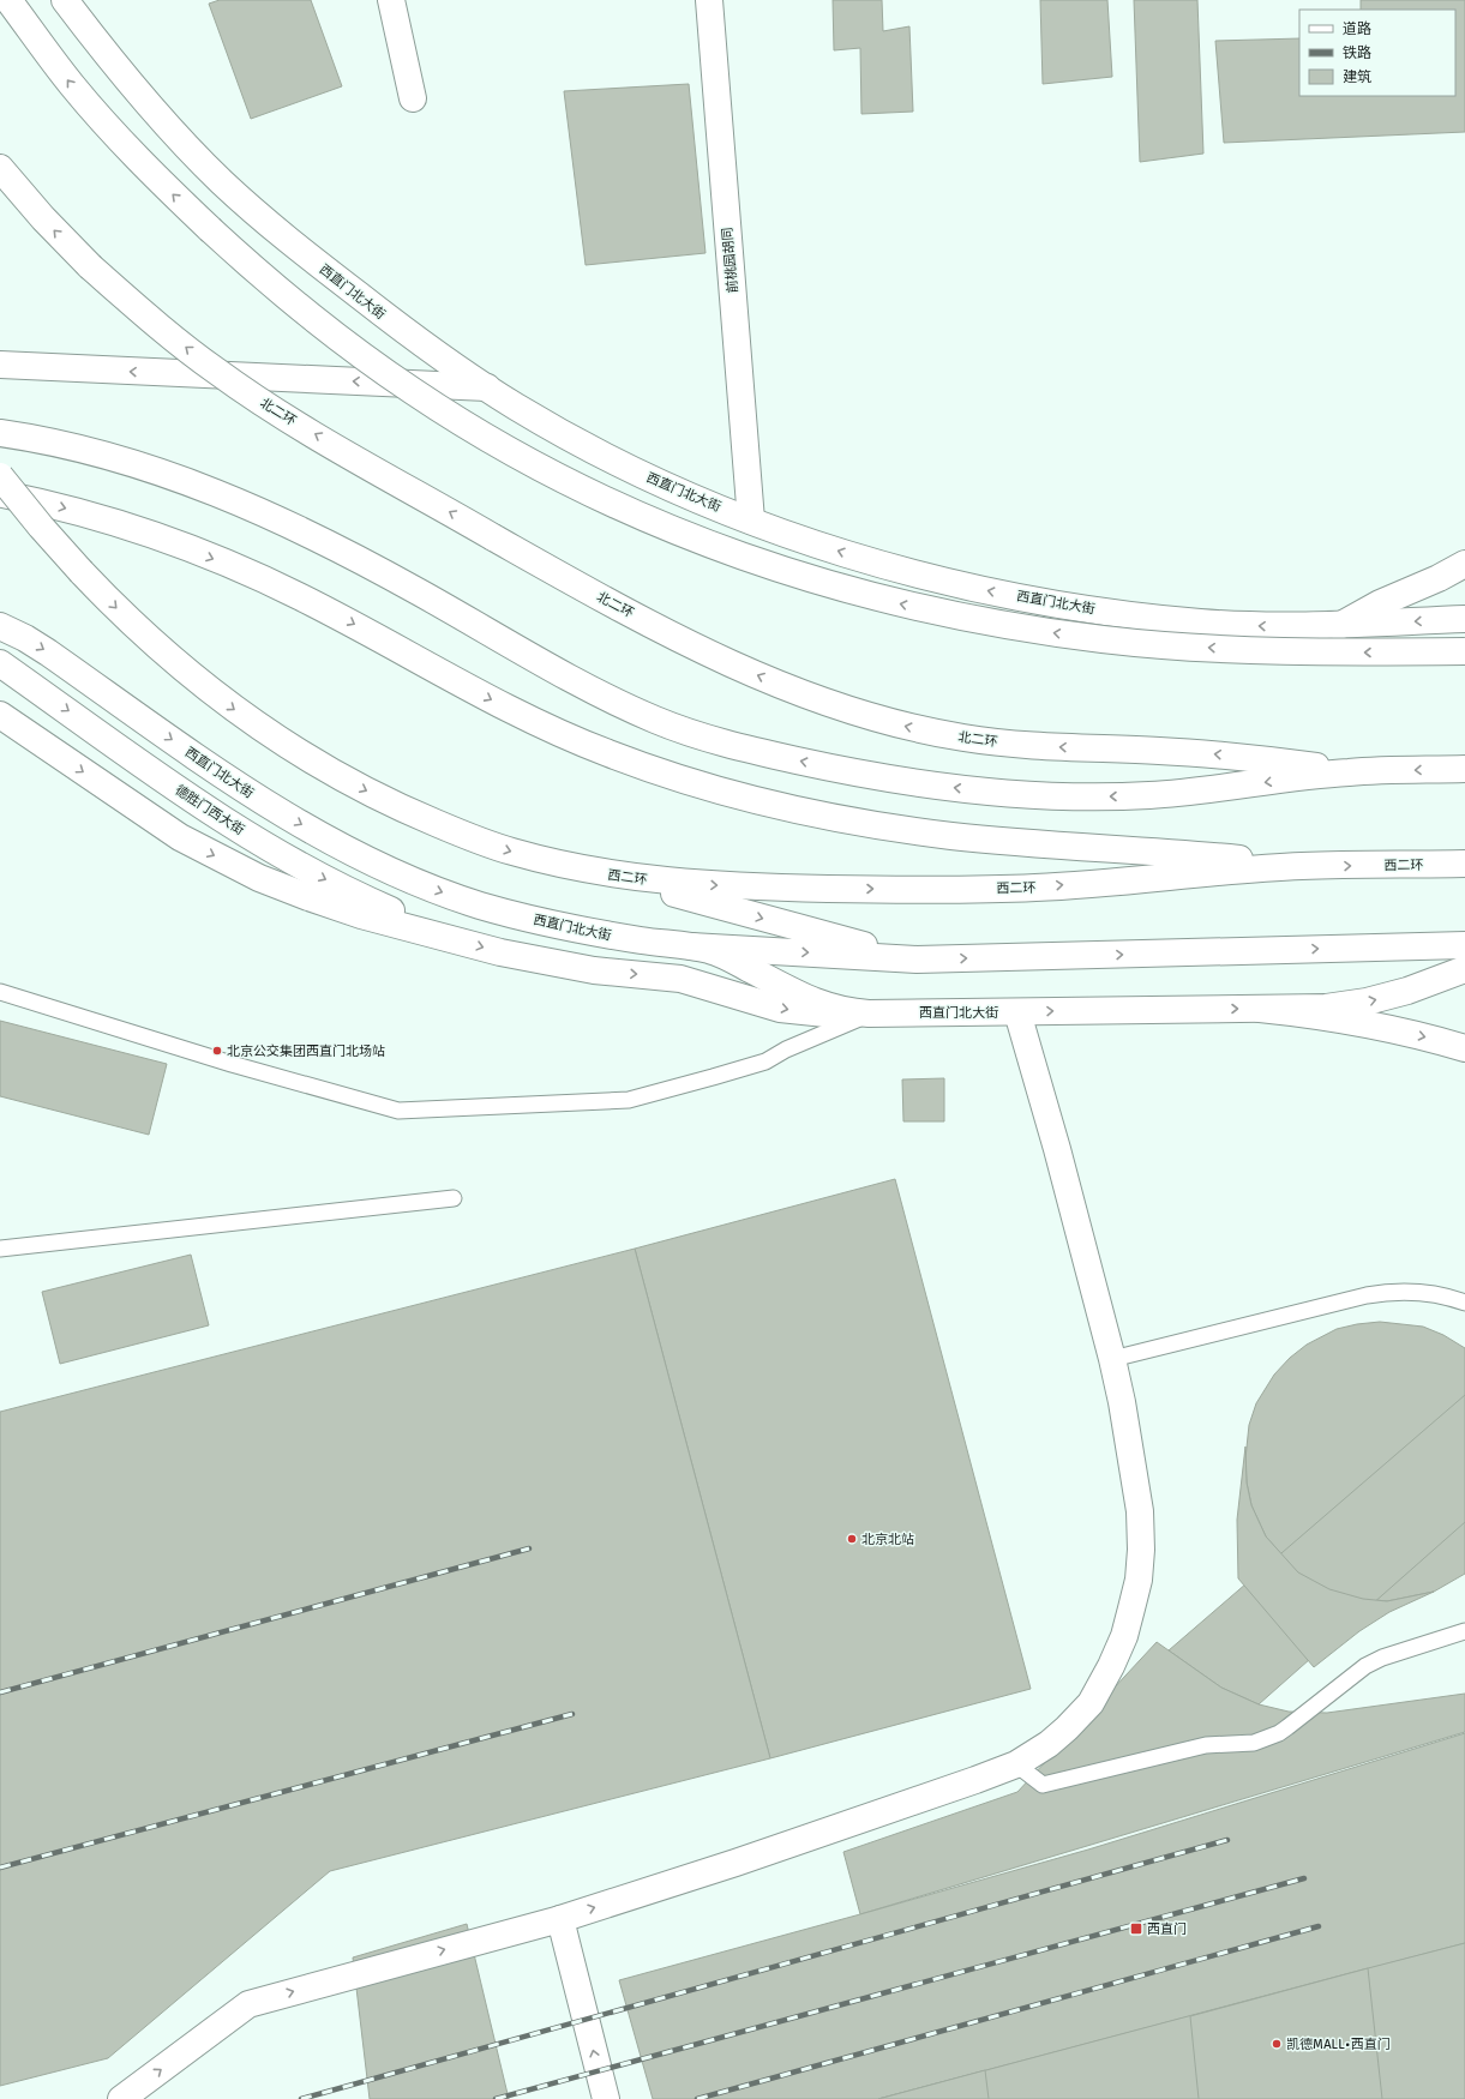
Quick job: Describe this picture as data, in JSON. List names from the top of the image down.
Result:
{
  "streets": {
    "main road": [
      "前桃园胡同",
      "西直门北大街",
      "北二环",
      "德胜门西大街",
      "西二环"
    ]
  },
  "crossings": [
    ["前桃园胡同", "西直门北大街"]
  ],
  "places": {
    "other": ["北京公交集团西直门北场站", "北京北站", "凯德MALL•西直门"],
    "transit": ["西直门"]
  },
  "legend": ["道路", "铁路", "建筑"]
}
